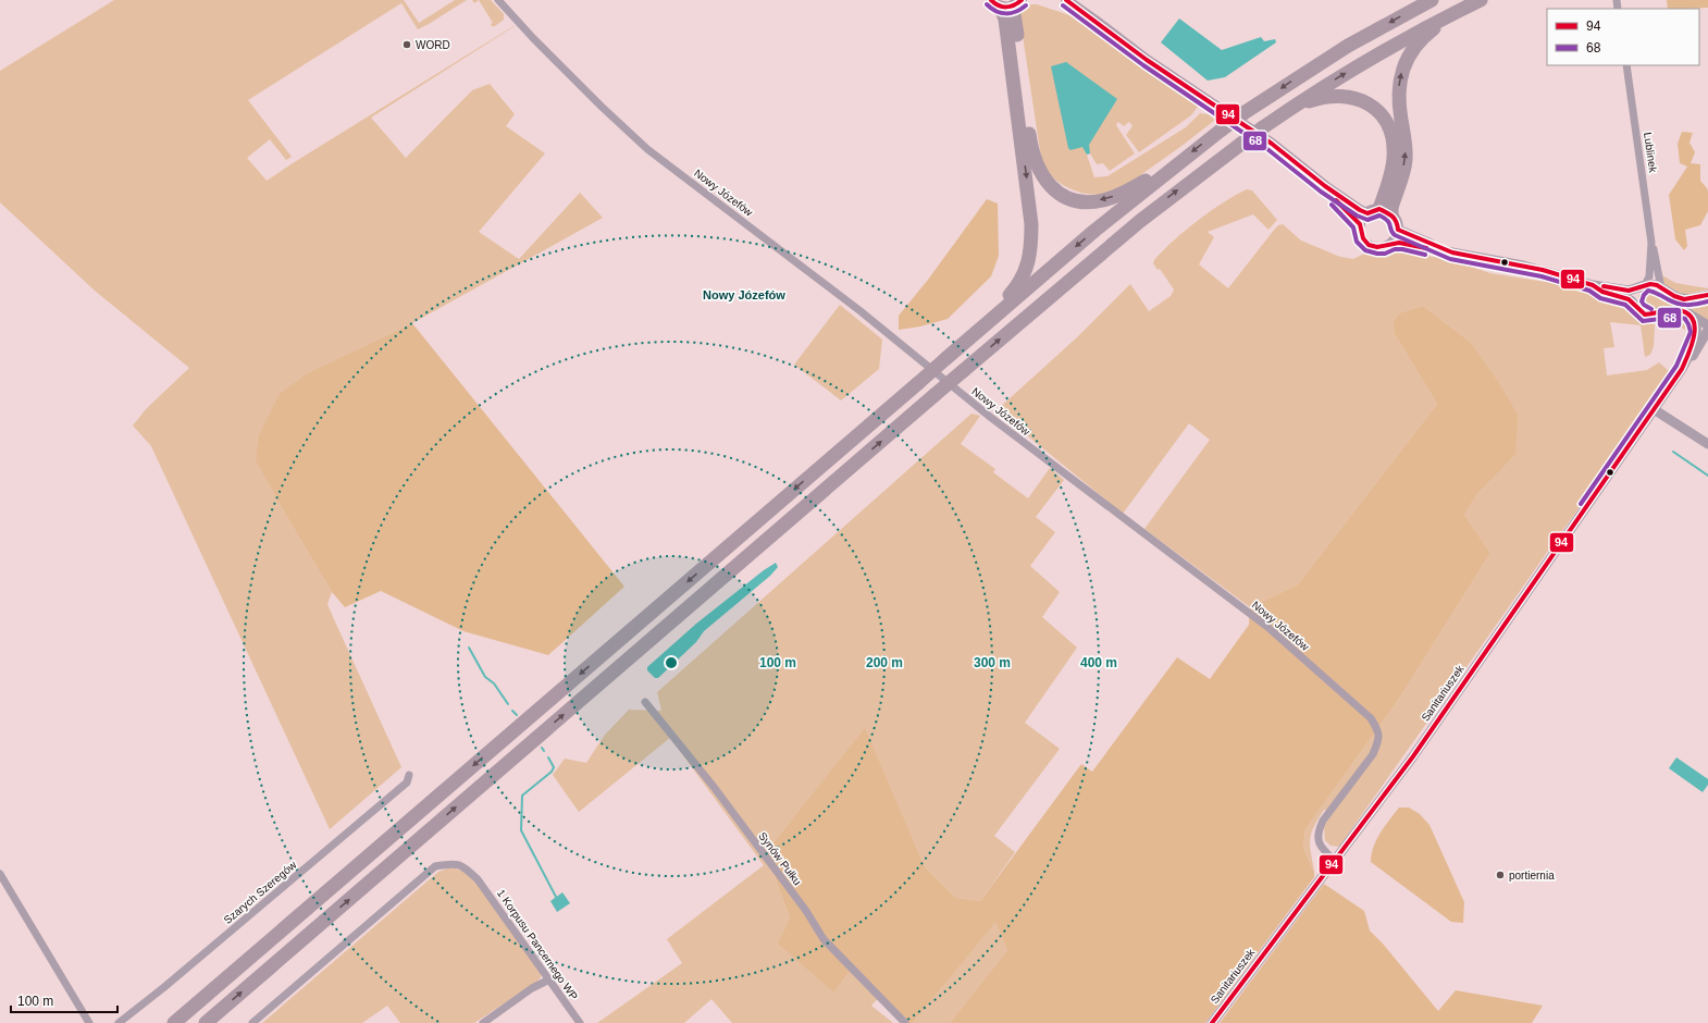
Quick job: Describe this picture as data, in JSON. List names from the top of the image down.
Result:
{
  "streets": {
    "street": [
      "Lublinek",
      "Nowy Józefów",
      "Sanitariuszek",
      "Synów Pułku",
      "Szarych Szeregów",
      "1 Korpusu Pancernego WP"
    ]
  },
  "crossings": [
    ["Nowy Józefów", "Sanitariuszek"]
  ],
  "districts": ["Nowy Józefów"],
  "places": ["WORD", "portiernia"],
  "lines": ["transit line 94", "transit line 68"],
  "legend": ["94", "68"],
  "scale_bar": "100 m",
  "rings": [
    "100 m",
    "200 m",
    "300 m",
    "400 m"
  ]
}
